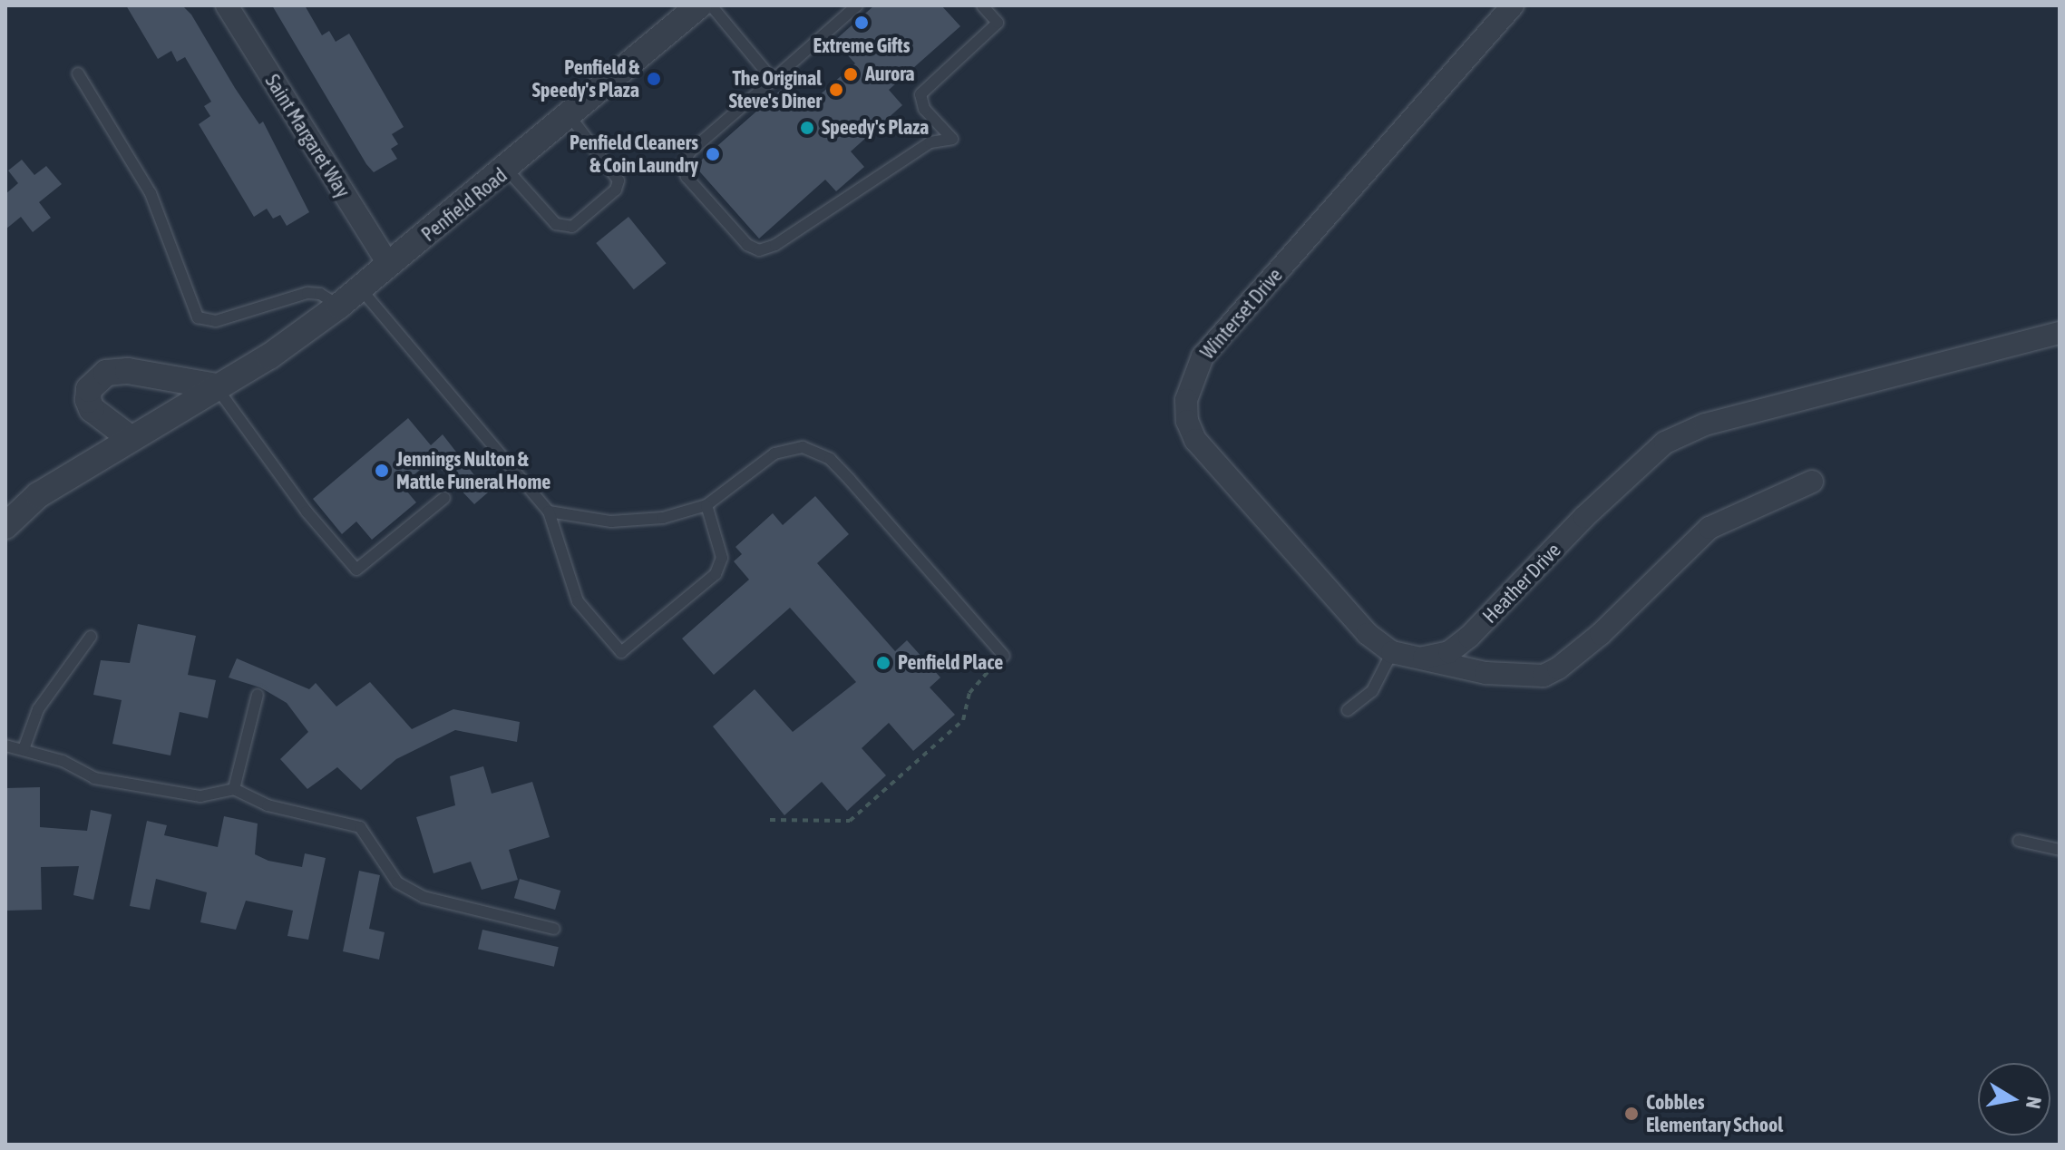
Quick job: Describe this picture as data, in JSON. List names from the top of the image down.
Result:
{
  "streets": {
    "street": [
      "Saint Margaret Way",
      "Penfield Road",
      "Winterset Drive",
      "Heather Drive"
    ]
  },
  "crossings": [
    ["Saint Margaret Way", "Penfield Road"],
    ["Winterset Drive", "Heather Drive"]
  ],
  "places": [
    "Extreme Gifts",
    "Aurora",
    "Penfield & Speedy's Plaza",
    "The Original Steve's Diner",
    "Speedy's Plaza",
    "Penfield Cleaners & Coin Laundry",
    "Jennings Nulton & Mattle Funeral Home",
    "Penfield Place",
    "Cobbles Elementary School"
  ],
  "north": "right"
}
